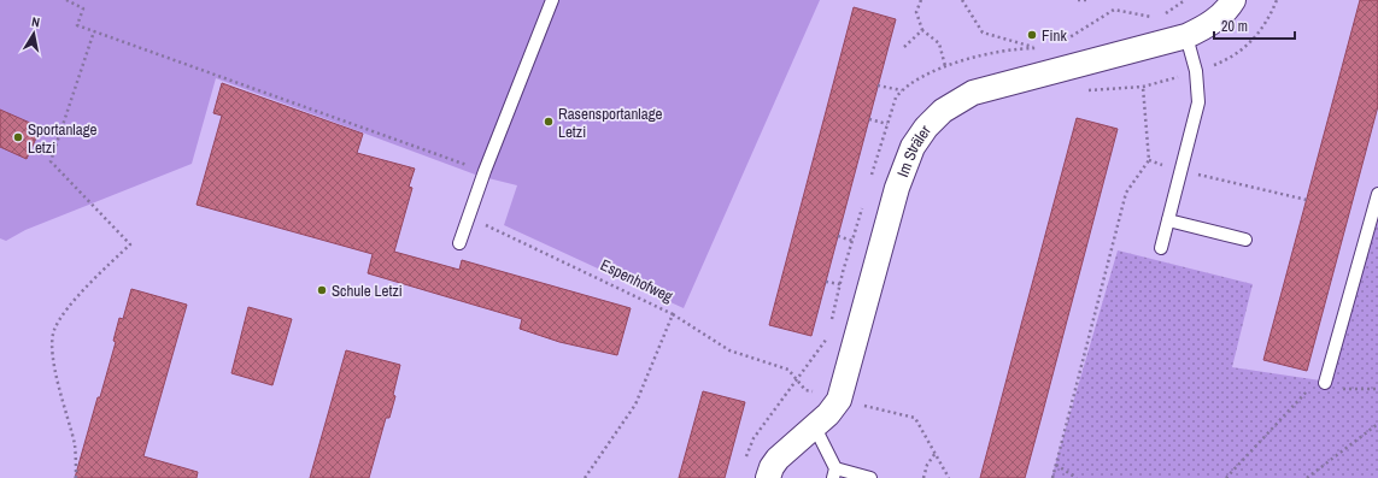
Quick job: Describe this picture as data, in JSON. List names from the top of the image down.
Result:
{
  "streets": {
    "street": ["Im Sträler"],
    "path": ["Espenhofweg"]
  },
  "places": [
    "Fink",
    "Rasensportanlage Letzi",
    "Sportanlage Letzi",
    "Schule Letzi"
  ],
  "scale_bar": "20 m",
  "north": "top"
}
